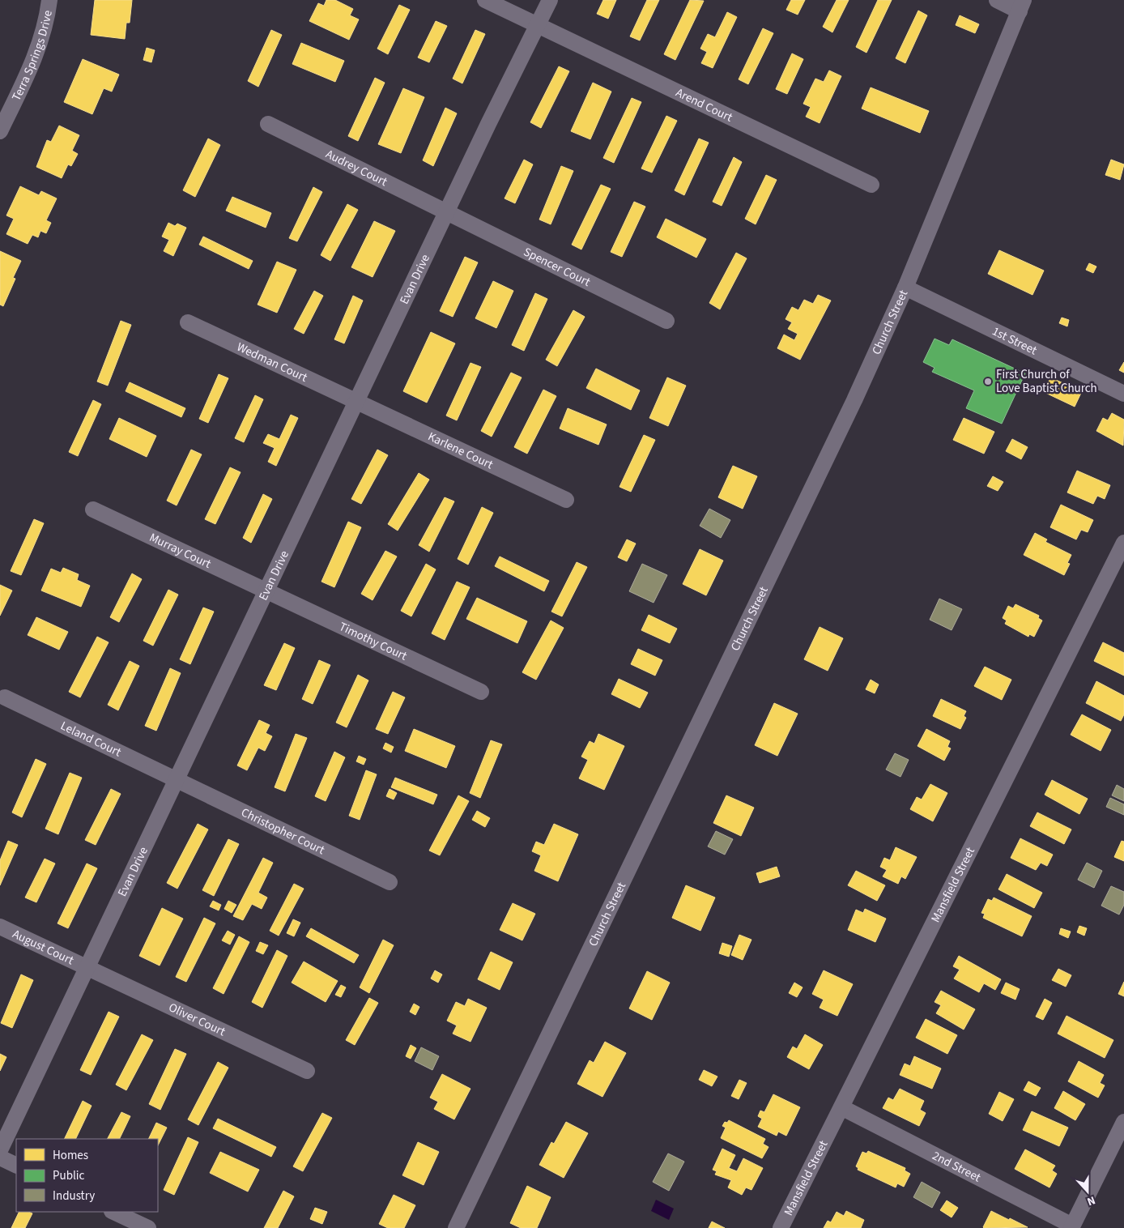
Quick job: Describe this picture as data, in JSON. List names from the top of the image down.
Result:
{
  "streets": {
    "street": [
      "Terra Springs Drive",
      "Arend Court",
      "Audrey Court",
      "Spencer Court",
      "Evan Drive",
      "Church Street",
      "1st Street",
      "Wedman Court",
      "Karlene Court",
      "Murray Court",
      "Timothy Court",
      "Leland Court",
      "Christopher Court",
      "Mansfield Street",
      "August Court",
      "Oliver Court",
      "2nd Street"
    ]
  },
  "crossings": [
    ["Arend Court", "Evan Drive"],
    ["Audrey Court", "Spencer Court"],
    ["Audrey Court", "Evan Drive"],
    ["Spencer Court", "Evan Drive"],
    ["Evan Drive", "Wedman Court"],
    ["Evan Drive", "Karlene Court"],
    ["Evan Drive", "Murray Court"],
    ["Evan Drive", "Timothy Court"],
    ["Evan Drive", "Leland Court"],
    ["Evan Drive", "Christopher Court"],
    ["Evan Drive", "August Court"],
    ["Evan Drive", "Oliver Court"],
    ["Church Street", "1st Street"],
    ["Wedman Court", "Karlene Court"],
    ["Murray Court", "Timothy Court"],
    ["Leland Court", "Christopher Court"],
    ["Mansfield Street", "2nd Street"],
    ["August Court", "Oliver Court"]
  ],
  "places": ["First Church of Love Baptist Church"],
  "legend": ["Homes", "Public", "Industry"],
  "north": "bottom"
}
